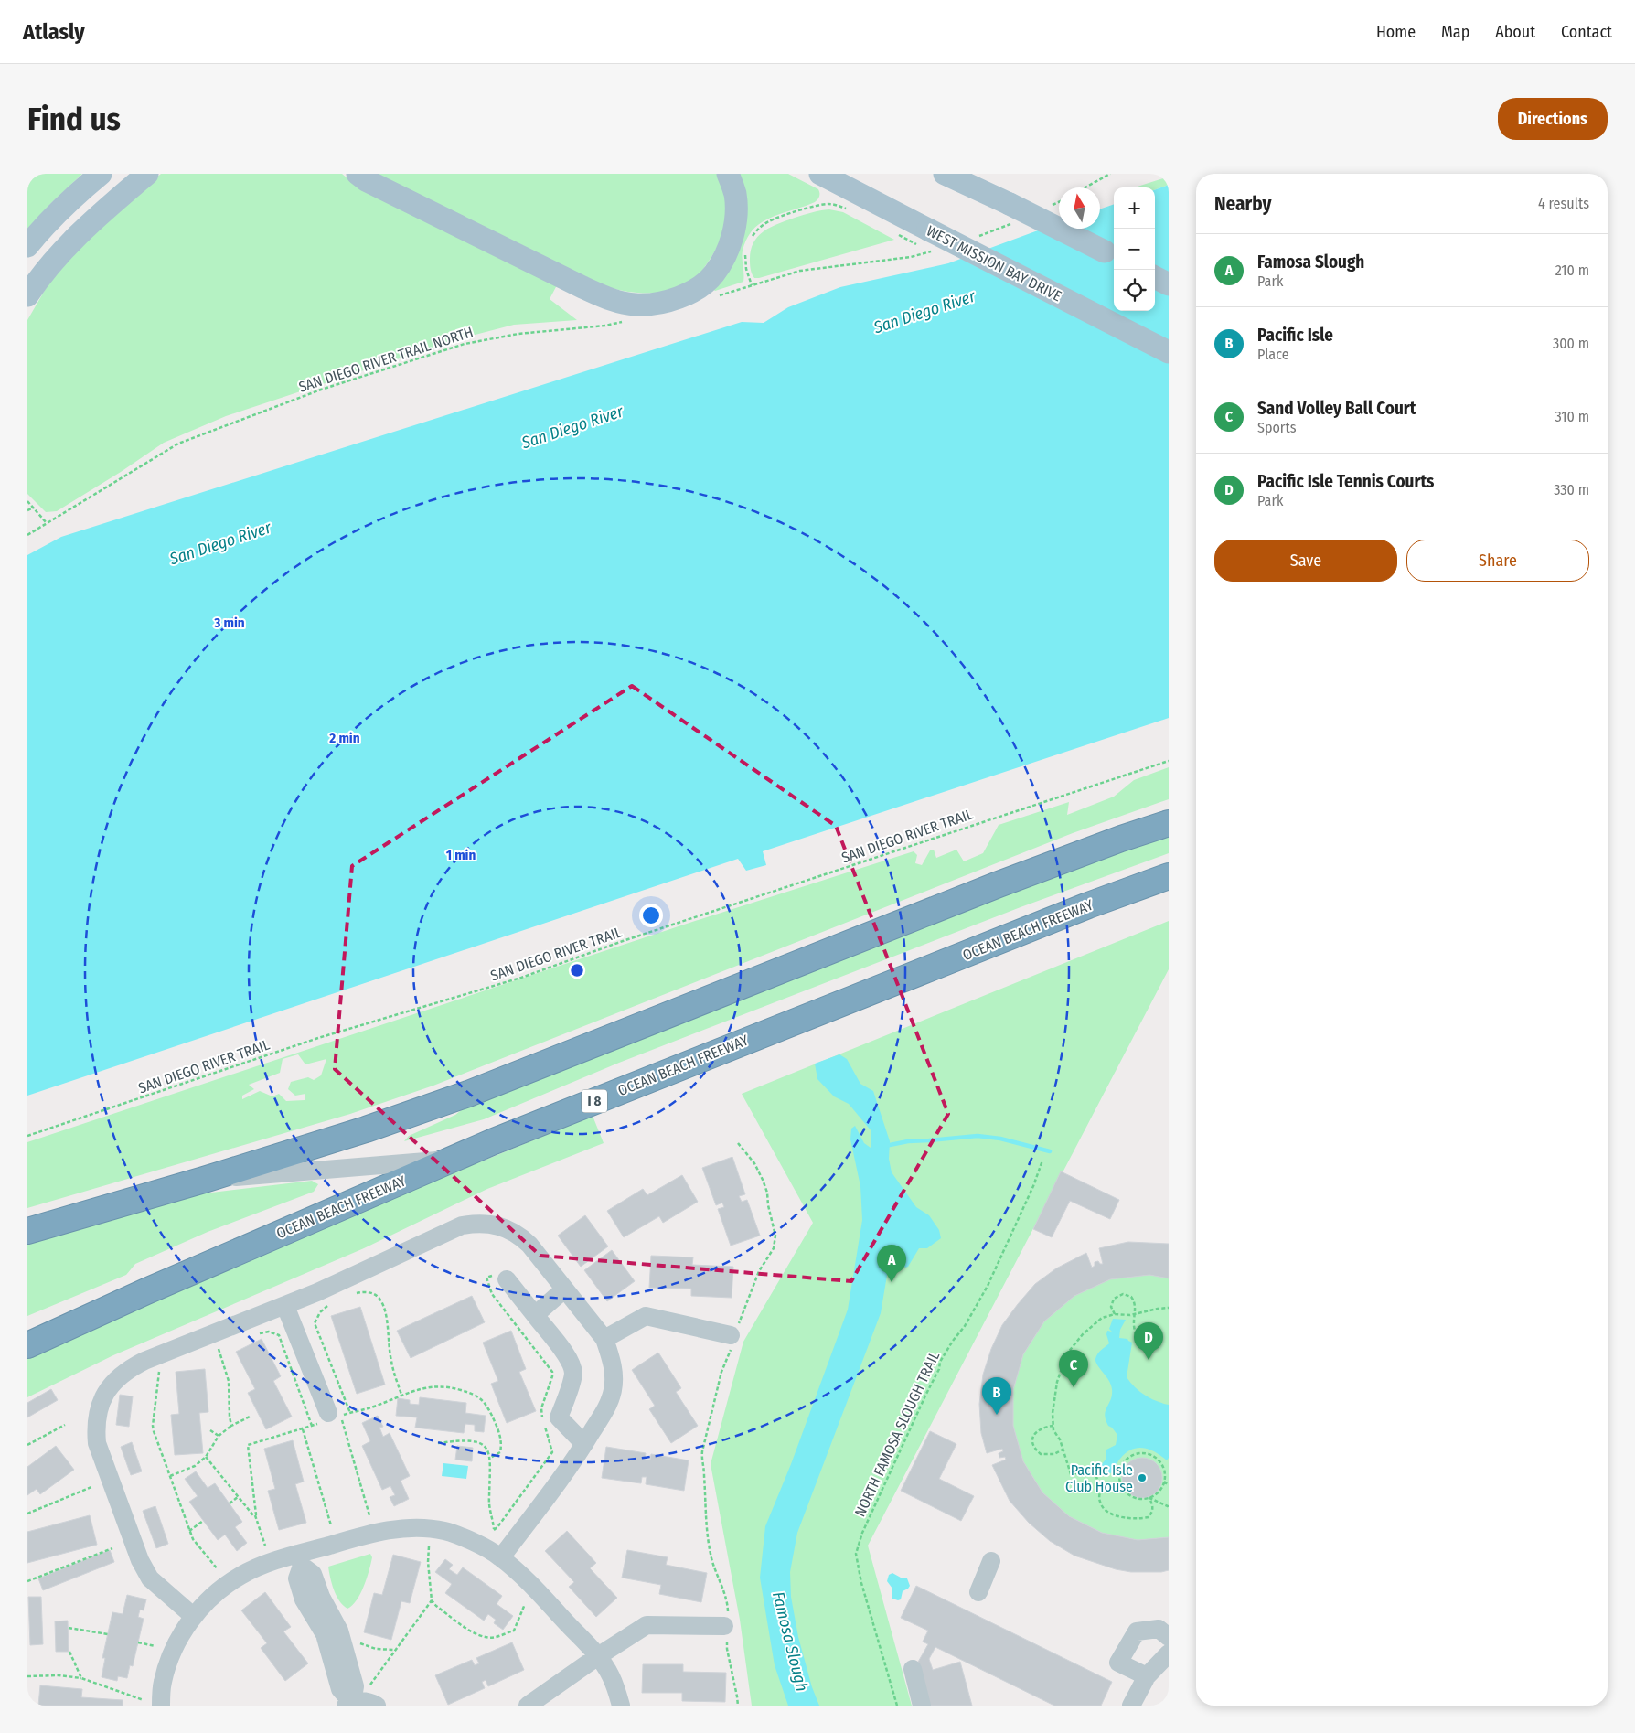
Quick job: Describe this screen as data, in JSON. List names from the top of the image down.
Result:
{
  "streets": {
    "highway": ["OCEAN BEACH FREEWAY", "I 8"],
    "main road": ["WEST MISSION BAY DRIVE"],
    "path": ["SAN DIEGO RIVER TRAIL NORTH", "SAN DIEGO RIVER TRAIL", "NORTH FAMOSA SLOUGH TRAIL"]
  },
  "water": ["San Diego River", "Famosa Slough"],
  "places": ["Pacific Isle Club House"],
  "north": "top",
  "page": {
    "header": "Atlasly",
    "nav": [
      "Home",
      "Map",
      "About",
      "Contact"
    ],
    "buttons": [
      "Directions",
      ["Save", "Share"]
    ],
    "title": "Find us",
    "heading": ["Nearby", "4 results"],
    "map_buttons": ["+", "−"],
    "list": [
      {
        "mark": "A",
        "name": "Famosa Slough",
        "note": "Park",
        "value": "210 m"
      },
      {
        "mark": "B",
        "name": "Pacific Isle",
        "note": "Place",
        "value": "300 m"
      },
      {
        "mark": "C",
        "name": "Sand Volley Ball Court",
        "note": "Sports",
        "value": "310 m"
      },
      {
        "mark": "D",
        "name": "Pacific Isle Tennis Courts",
        "note": "Park",
        "value": "330 m"
      }
    ],
    "pins": [
      "A",
      "D",
      "C",
      "B"
    ]
  },
  "rings": ["3 min", "2 min", "1 min"]
}
